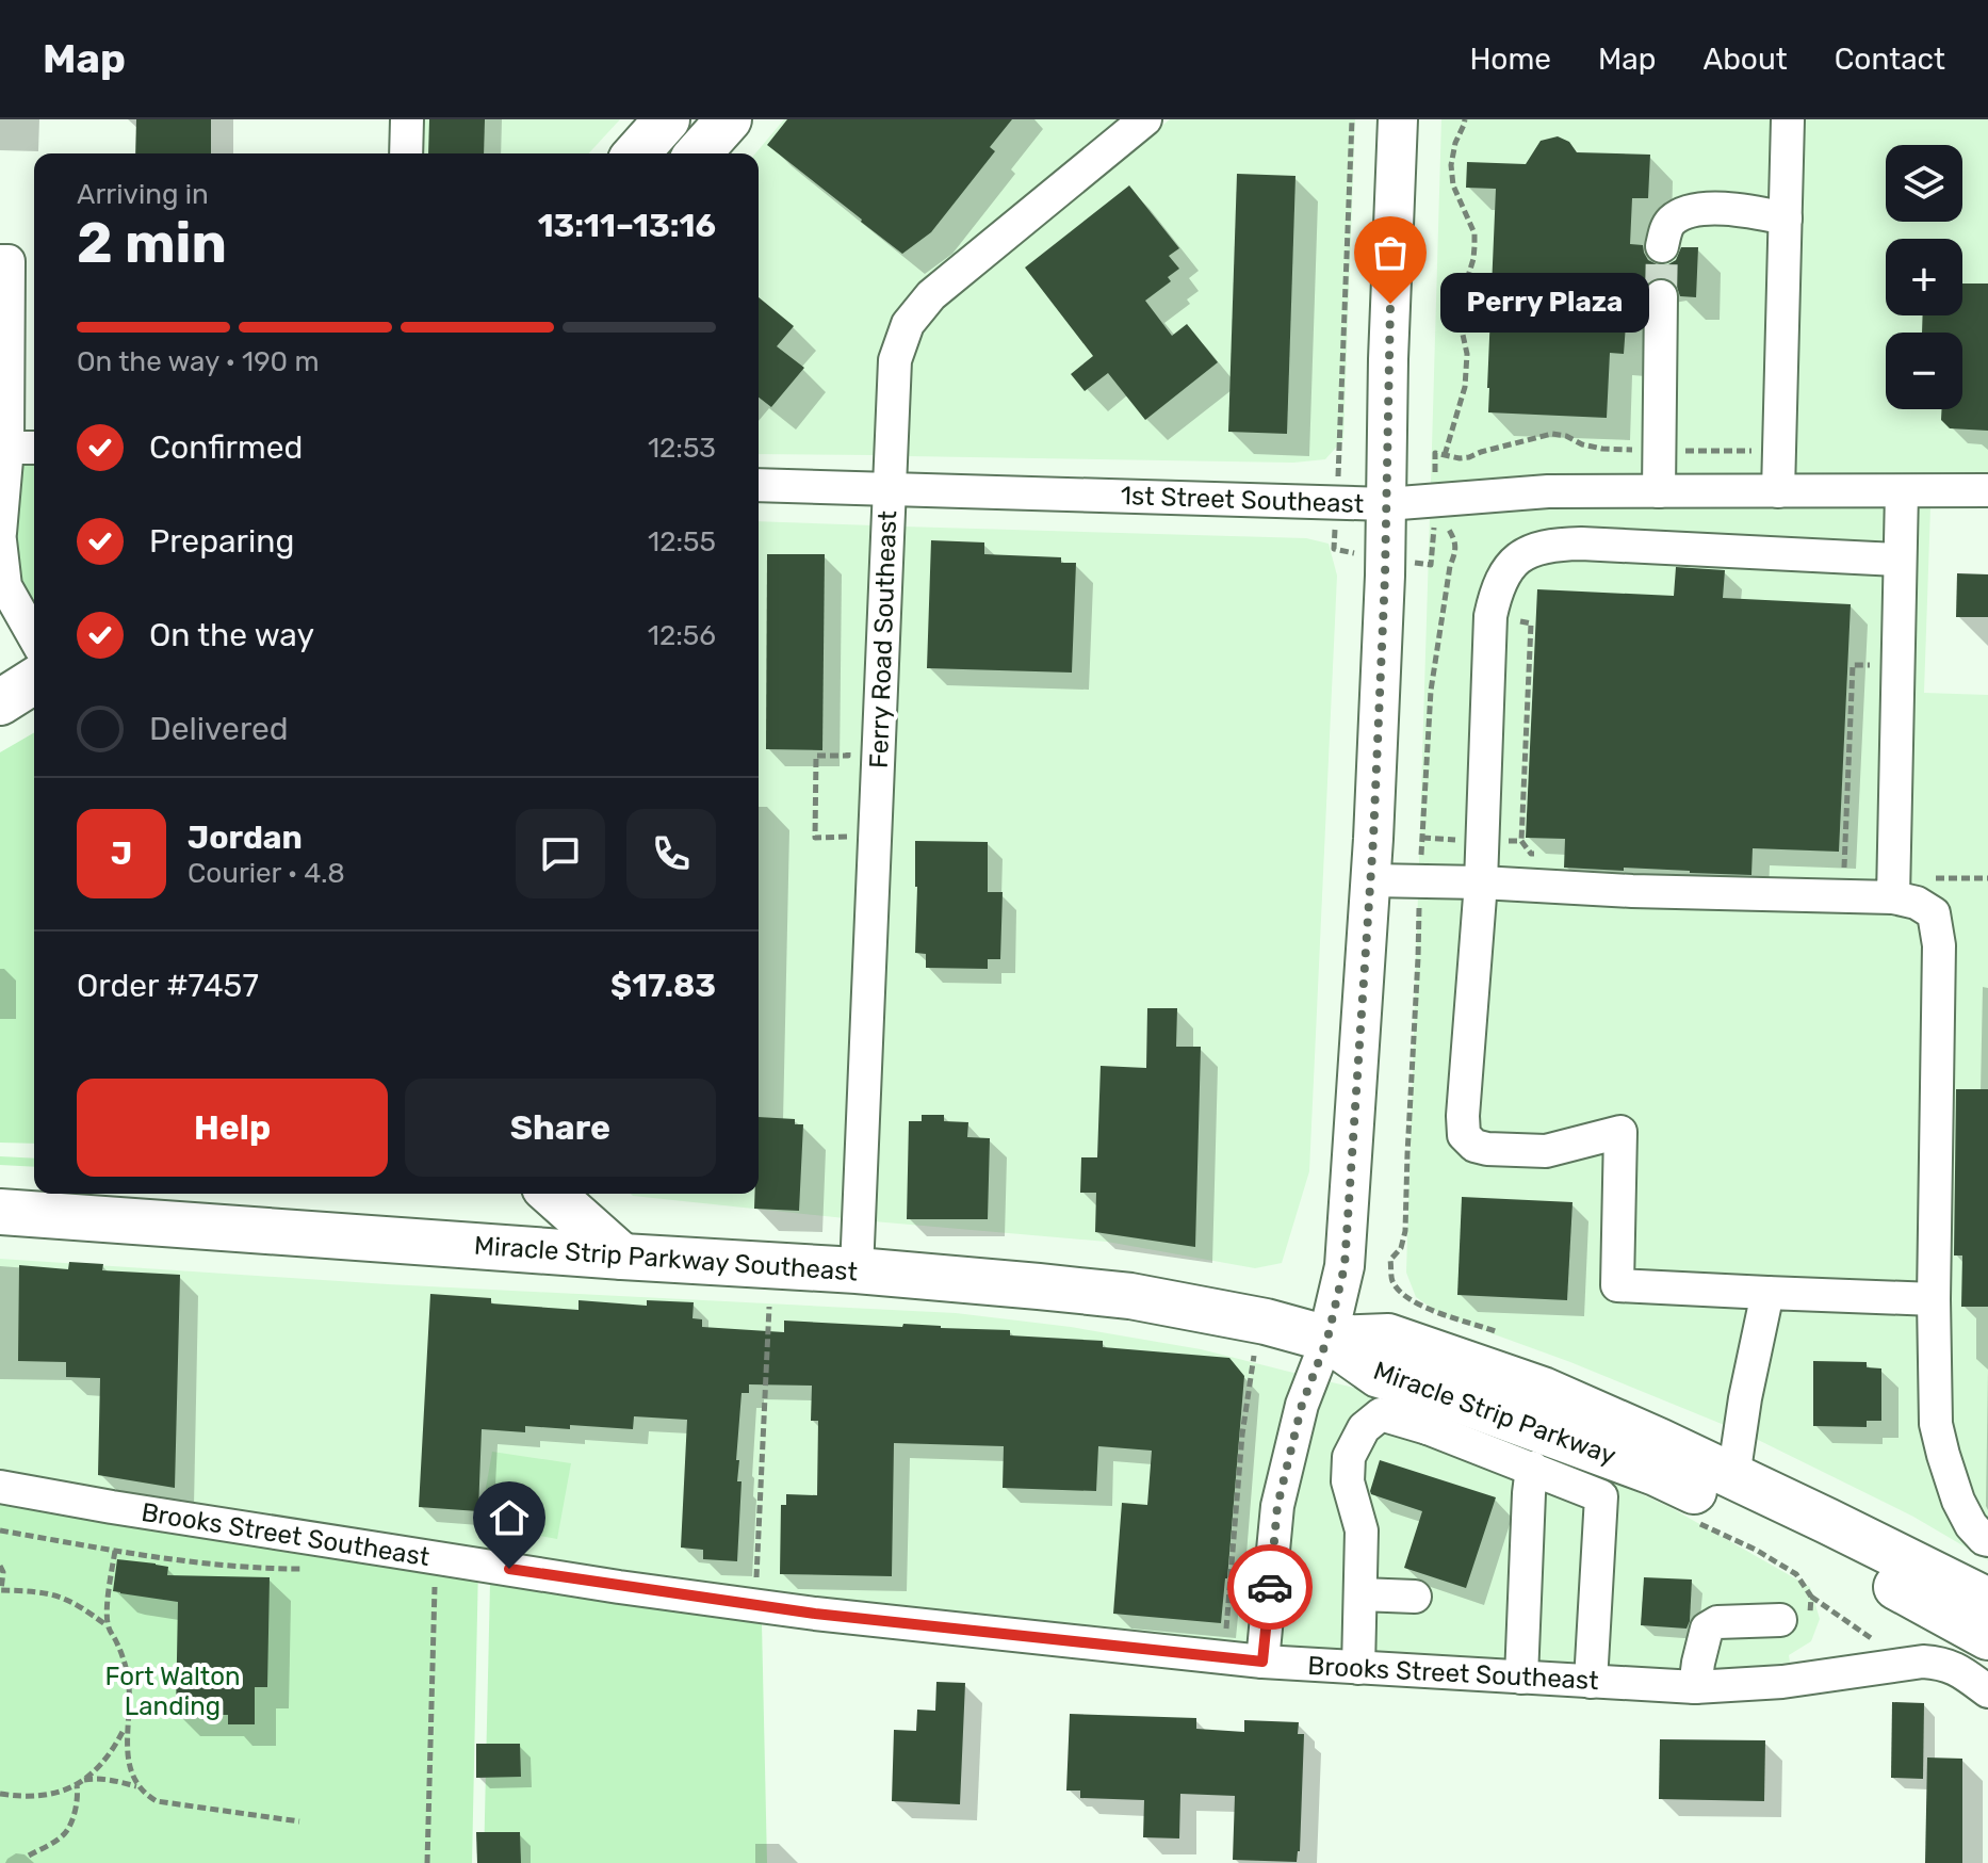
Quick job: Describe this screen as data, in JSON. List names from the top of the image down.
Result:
{
  "streets": {
    "highway": ["Miracle Strip Parkway Southeast", "Miracle Strip Parkway"],
    "street": ["1st Street Southeast", "Ferry Road Southeast", "Brooks Street Southeast"]
  },
  "crossings": [
    ["1st Street Southeast", "Ferry Road Southeast"],
    ["Ferry Road Southeast", "Miracle Strip Parkway Southeast"],
    ["Miracle Strip Parkway Southeast", "Miracle Strip Parkway"]
  ],
  "parks": ["Fort Walton Landing"],
  "places": ["Perry Plaza"],
  "page": {
    "header": "Map",
    "nav": [
      "Home",
      "Map",
      "About",
      "Contact"
    ],
    "map_buttons": ["+", "−"],
    "heading": ["2 min", "Arriving in", "13:11–13:16"],
    "panel": [
      "Jordan",
      "Courier · 4.8",
      "Order #7457",
      "$17.83"
    ],
    "bubble": "Perry Plaza",
    "bar": "On the way · 190 m",
    "list": [
      ["Confirmed", "12:53"],
      ["Preparing", "12:55"],
      ["On the way", "12:56"],
      "Delivered"
    ],
    "round": "J",
    "buttons": ["Help", "Share"]
  }
}
